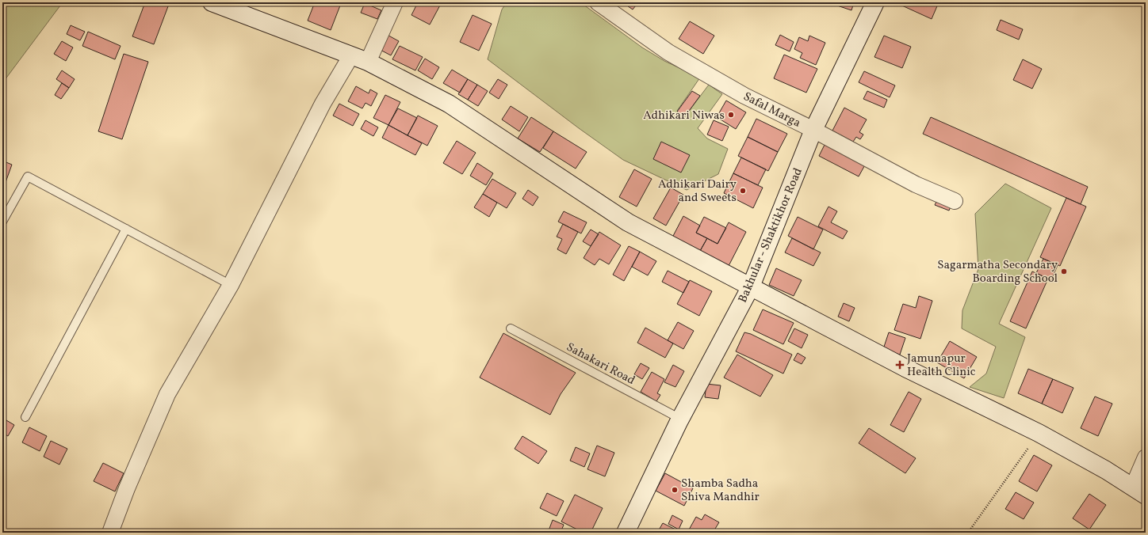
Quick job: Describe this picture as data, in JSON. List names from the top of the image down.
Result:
{
  "streets": {
    "street": ["Safal Marga", "Bakhular - Shaktikhor Road"],
    "lane": ["Sahakari Road"]
  },
  "crossings": [
    ["Safal Marga", "Bakhular - Shaktikhor Road"],
    ["Bakhular - Shaktikhor Road", "Sahakari Road"]
  ],
  "places": {
    "other": [
      "Adhikari Niwas",
      "Adhikari Dairy and Sweets",
      "Sagarmatha Secondary Boarding School",
      "Shamba Sadha Shiva Mandhir"
    ],
    "health": ["Jamunapur Health Clinic"]
  }
}
